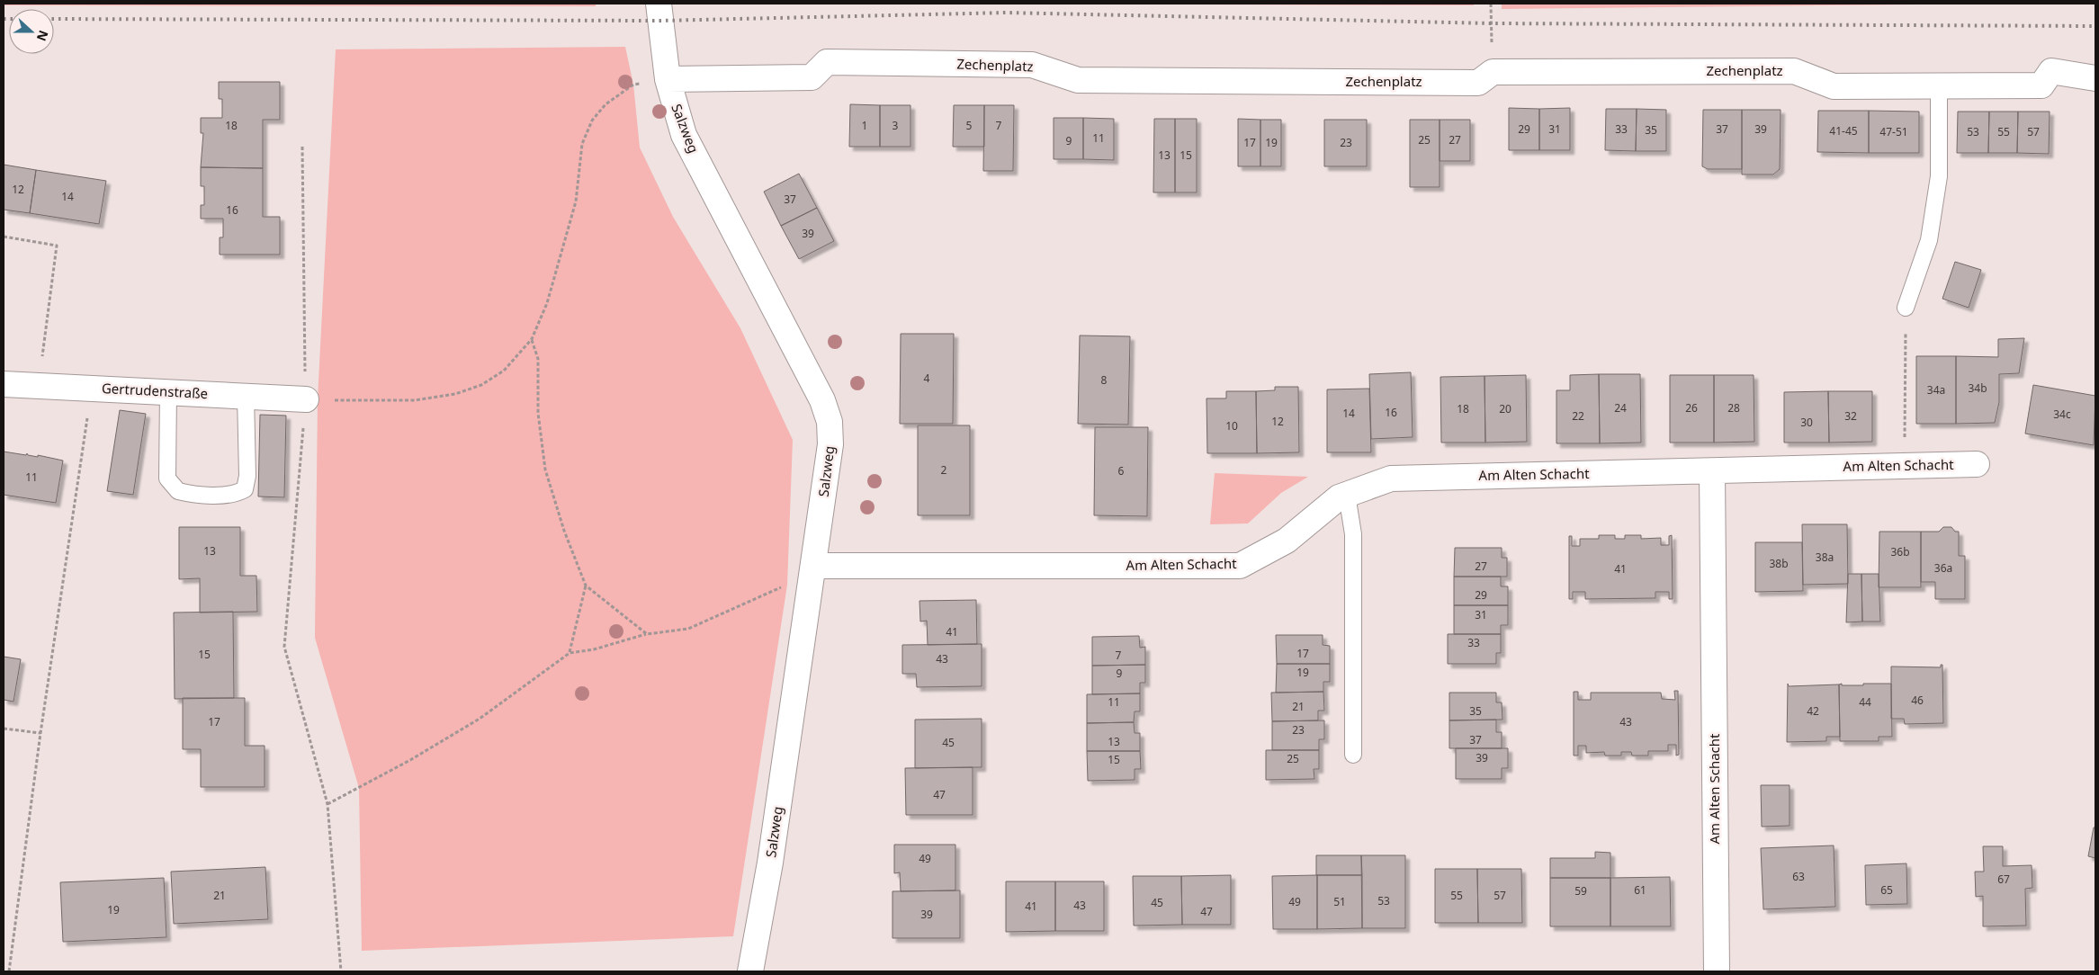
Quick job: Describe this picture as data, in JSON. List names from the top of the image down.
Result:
{
  "streets": {
    "street": [
      "Zechenplatz",
      "Salzweg",
      "Gertrudenstraße",
      "Am Alten Schacht"
    ]
  },
  "crossings": [
    ["Zechenplatz", "Salzweg"],
    ["Salzweg", "Am Alten Schacht"]
  ],
  "house_numbers": [
    "18",
    "1",
    "3",
    "5",
    "7",
    "29",
    "31",
    "33",
    "37",
    "39",
    "35",
    "41-45",
    "47-51",
    "53",
    "55",
    "57",
    "11",
    "25",
    "27",
    "9",
    "17",
    "19",
    "23",
    "13",
    "15",
    "12",
    "14",
    "37",
    "16",
    "39",
    "4",
    "8",
    "34b",
    "34a",
    "24",
    "26",
    "28",
    "18",
    "20",
    "16",
    "14",
    "34c",
    "22",
    "32",
    "12",
    "30",
    "10",
    "2",
    "6",
    "11",
    "13",
    "36b",
    "38a",
    "38b",
    "27",
    "36a",
    "41",
    "29",
    "31",
    "41",
    "33",
    "17",
    "15",
    "7",
    "43",
    "19",
    "9",
    "46",
    "11",
    "44",
    "21",
    "35",
    "42",
    "17",
    "43",
    "23",
    "37",
    "13",
    "45",
    "39",
    "25",
    "15",
    "47",
    "49",
    "63",
    "67",
    "61",
    "65",
    "59",
    "21",
    "55",
    "57",
    "53",
    "49",
    "51",
    "45",
    "43",
    "41",
    "19",
    "47",
    "39"
  ],
  "north": "right"
}
